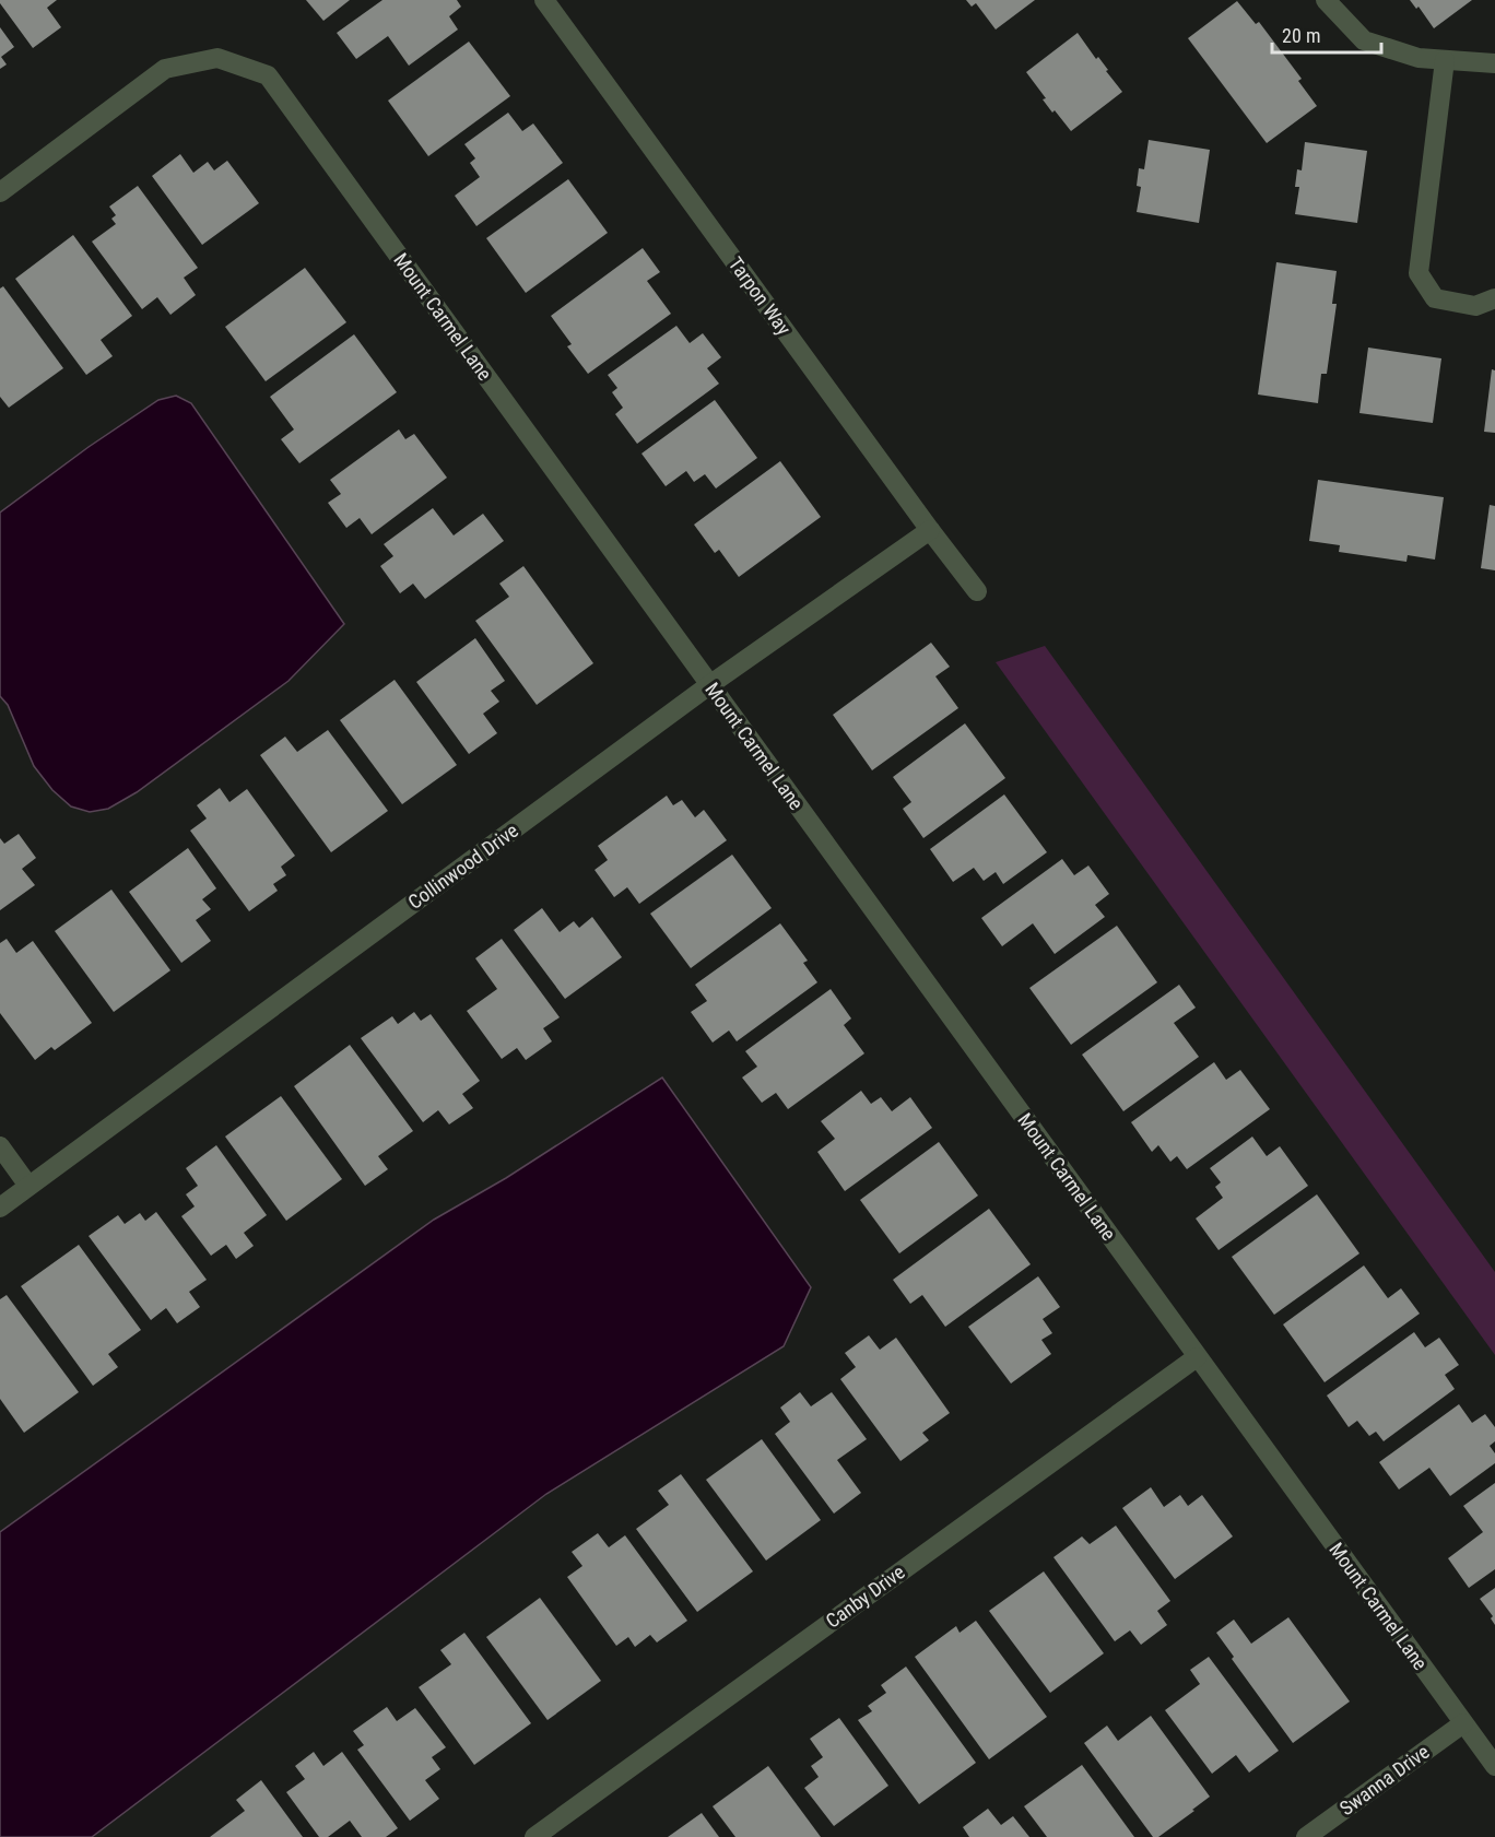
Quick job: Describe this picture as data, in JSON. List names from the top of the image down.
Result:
{
  "streets": {
    "street": [
      "Tarpon Way",
      "Mount Carmel Lane",
      "Collinwood Drive",
      "Canby Drive",
      "Swanna Drive"
    ]
  },
  "crossings": [
    ["Tarpon Way", "Collinwood Drive"],
    ["Mount Carmel Lane", "Collinwood Drive"],
    ["Mount Carmel Lane", "Canby Drive"],
    ["Mount Carmel Lane", "Swanna Drive"]
  ],
  "scale_bar": "20 m"
}
